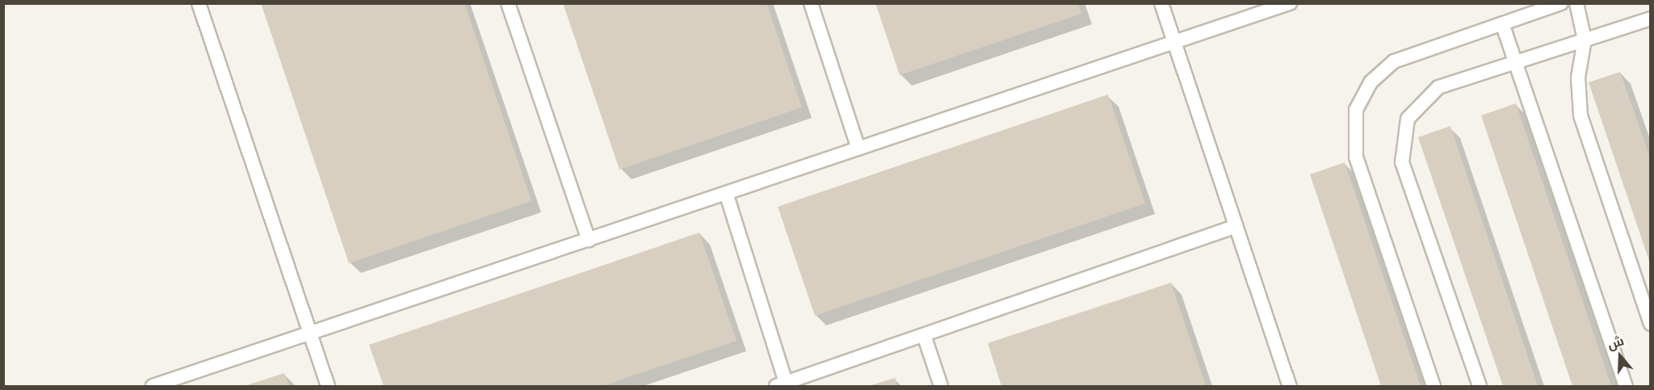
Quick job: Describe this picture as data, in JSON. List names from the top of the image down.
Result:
{
  "north": "top"
}
